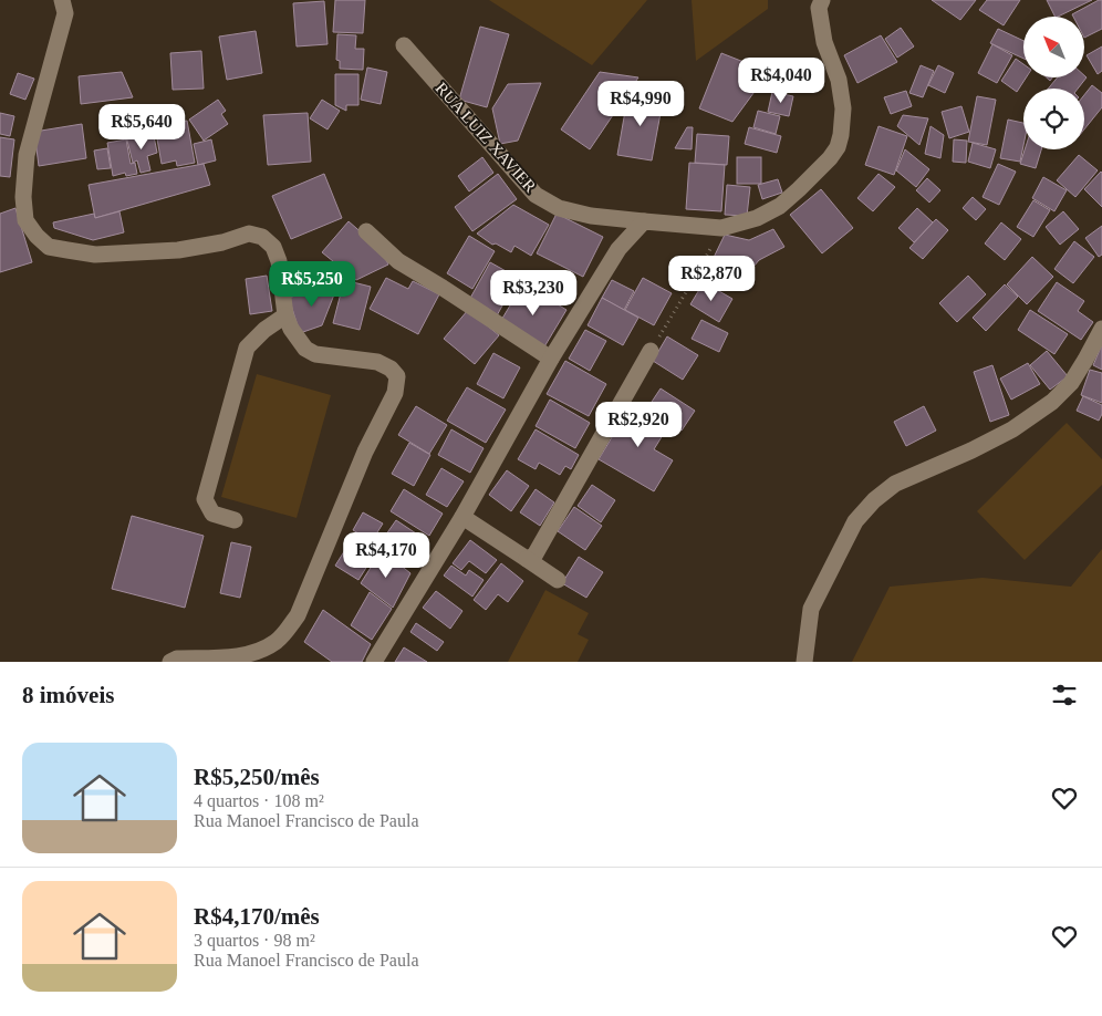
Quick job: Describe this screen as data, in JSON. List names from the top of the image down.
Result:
{
  "streets": {
    "street": ["RUA LUIZ XAVIER"]
  },
  "north": "top left",
  "page": {
    "price": [
      "R$4,040",
      "R$4,990",
      "R$5,640",
      "R$2,870",
      "R$5,250",
      "R$3,230",
      "R$2,920",
      "R$4,170"
    ],
    "heading": "8 imóveis",
    "list": [
      {
        "name": "R$5,250/mês",
        "note": "4 quartos · 108 m² · Rua Manoel Francisco de Paula"
      },
      {
        "name": "R$4,170/mês",
        "note": "3 quartos · 98 m² · Rua Manoel Francisco de Paula"
      }
    ]
  }
}
